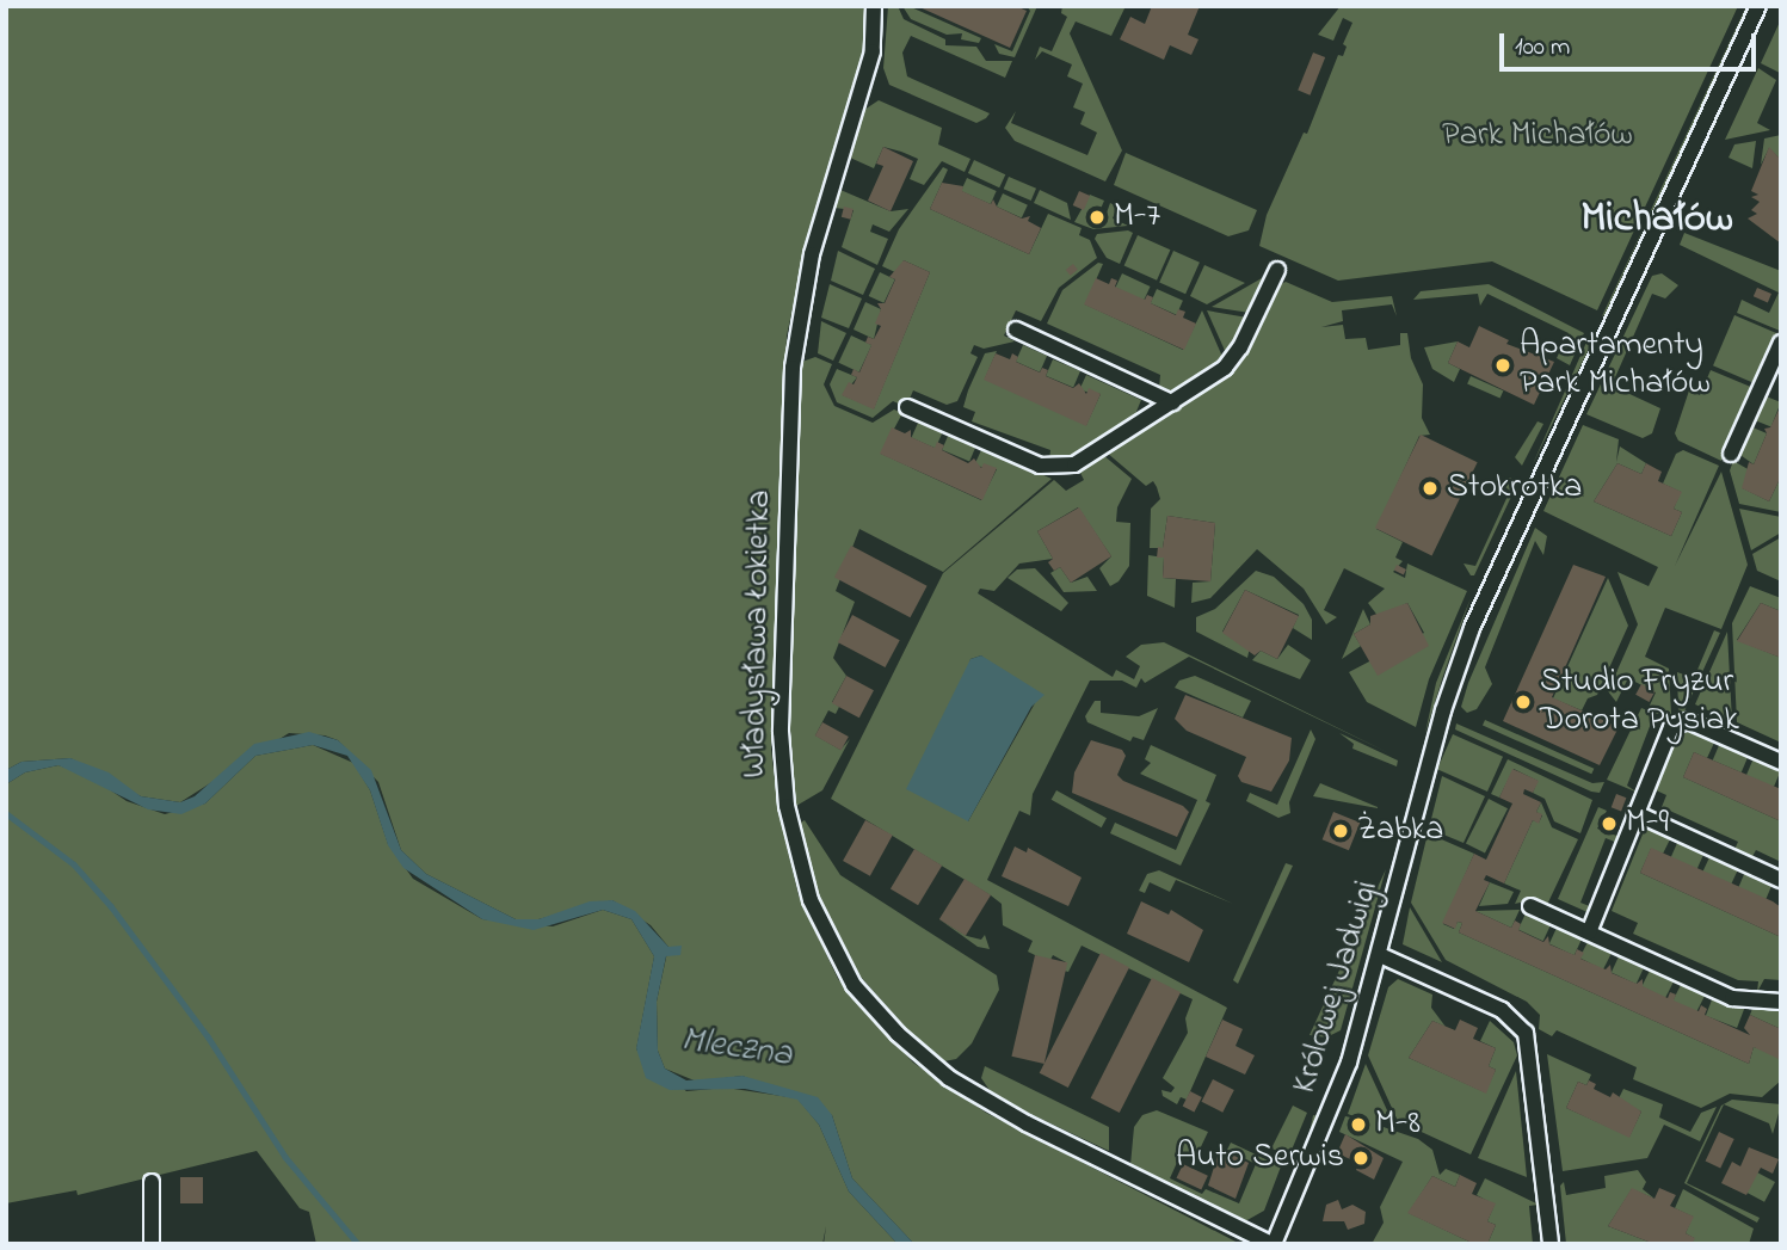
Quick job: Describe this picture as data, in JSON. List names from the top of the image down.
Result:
{
  "streets": {
    "street": ["Władysława Łokietka", "Królowej Jadwigi"]
  },
  "crossings": [
    ["Władysława Łokietka", "Królowej Jadwigi"]
  ],
  "districts": ["Michałów"],
  "water": ["Mleczna"],
  "parks": ["Park Michałów"],
  "places": [
    "M-7",
    "Apartamenty Park Michałów",
    "Stokrotka",
    "Studio Fryzur Dorota Pysiak",
    "M-9",
    "Żabka",
    "M-8",
    "Auto Serwis"
  ],
  "scale_bar": "100 m"
}
